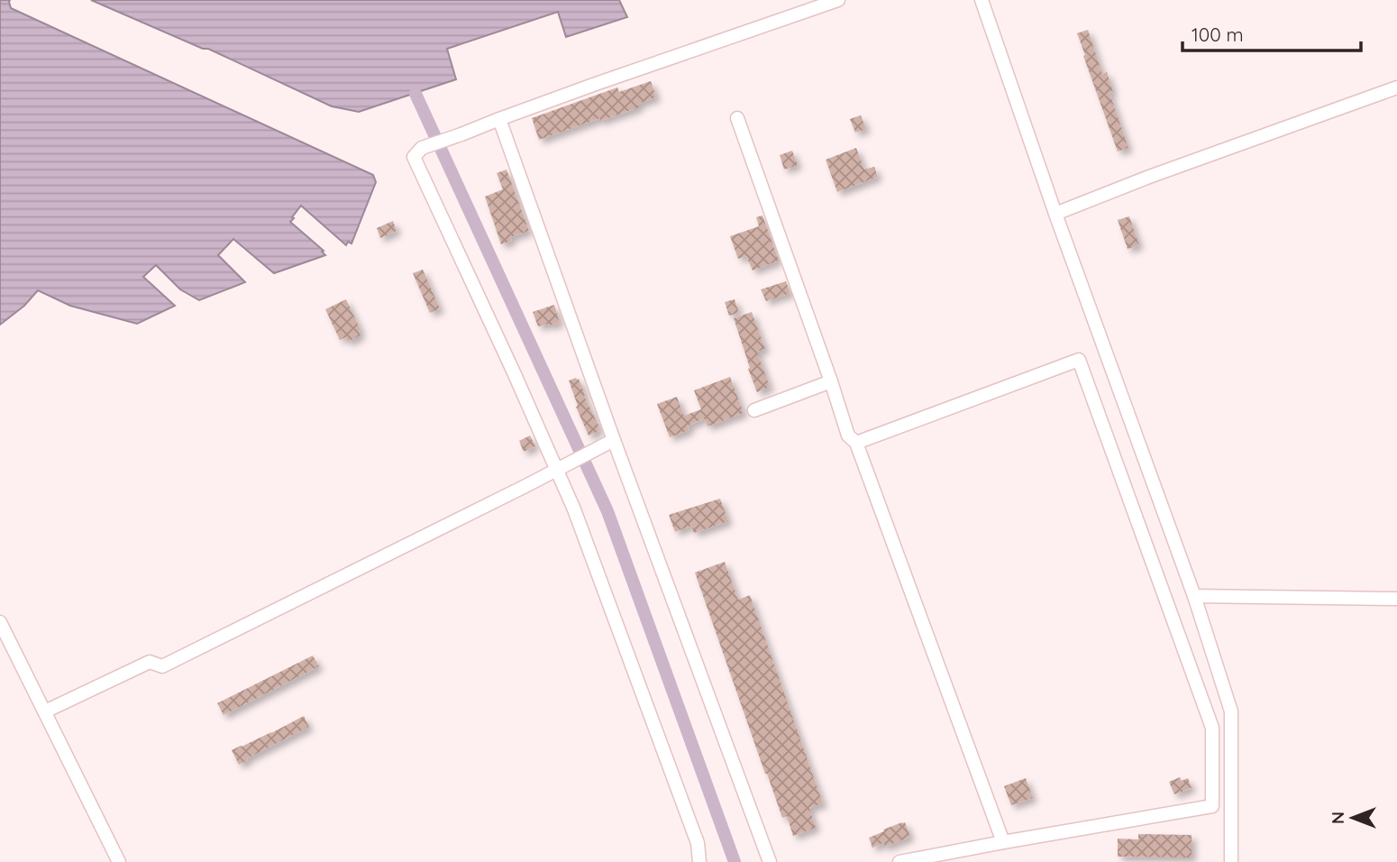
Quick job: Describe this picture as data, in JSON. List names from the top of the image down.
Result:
{
  "scale_bar": "100 m",
  "north": "left"
}
